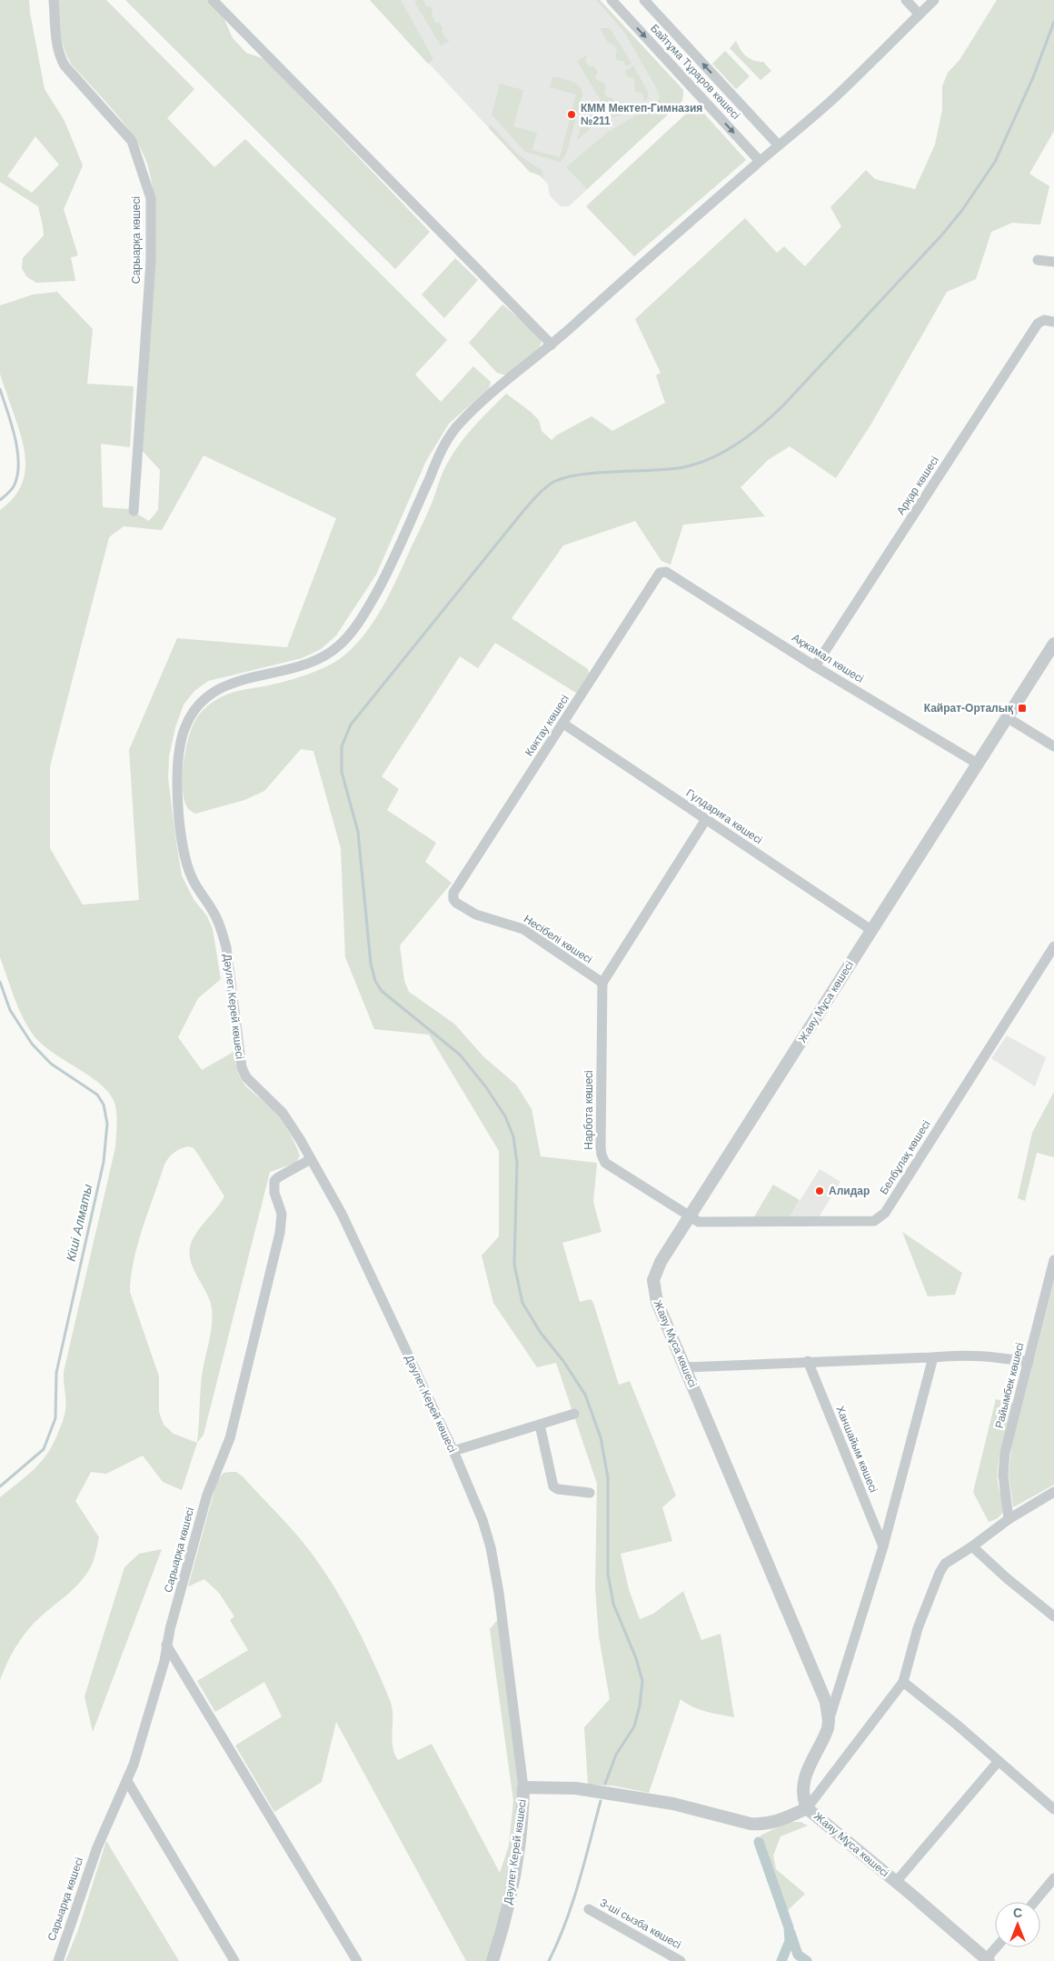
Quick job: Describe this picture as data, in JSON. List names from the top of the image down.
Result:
{
  "streets": {
    "street": [
      "Байтұма Тұраров көшесі",
      "Сарыарқа көшесі",
      "Арқар көшесі",
      "Ақжамал көшесі",
      "Көктау көшесі",
      "Гүлдариға көшесі",
      "Несібелі көшесі",
      "Жаяу Мұса көшесі",
      "Дәулет Керей көшесі",
      "Нарбота көшесі",
      "Белбұлақ көшесі",
      "Райымбек көшесі",
      "Ханшайым көшесі",
      "3-ші сызба көшесі"
    ]
  },
  "crossings": [
    ["Байтұма Тұраров көшесі", "Дәулет Керей көшесі"],
    ["Сарыарқа көшесі", "Дәулет Керей көшесі"],
    ["Арқар көшесі", "Ақжамал көшесі"],
    ["Ақжамал көшесі", "Көктау көшесі"],
    ["Ақжамал көшесі", "Жаяу Мұса көшесі"],
    ["Көктау көшесі", "Гүлдариға көшесі"],
    ["Көктау көшесі", "Несібелі көшесі"],
    ["Гүлдариға көшесі", "Жаяу Мұса көшесі"],
    ["Несібелі көшесі", "Нарбота көшесі"],
    ["Жаяу Мұса көшесі", "Нарбота көшесі"],
    ["Жаяу Мұса көшесі", "Белбұлақ көшесі"],
    ["Нарбота көшесі", "Белбұлақ көшесі"]
  ],
  "water": ["Кіші Алматы"],
  "places": {
    "other": ["КММ Мектеп-Гимназия №211", "Алидар"],
    "transit": ["Кайрат-Орталық"]
  },
  "north": "top"
}
